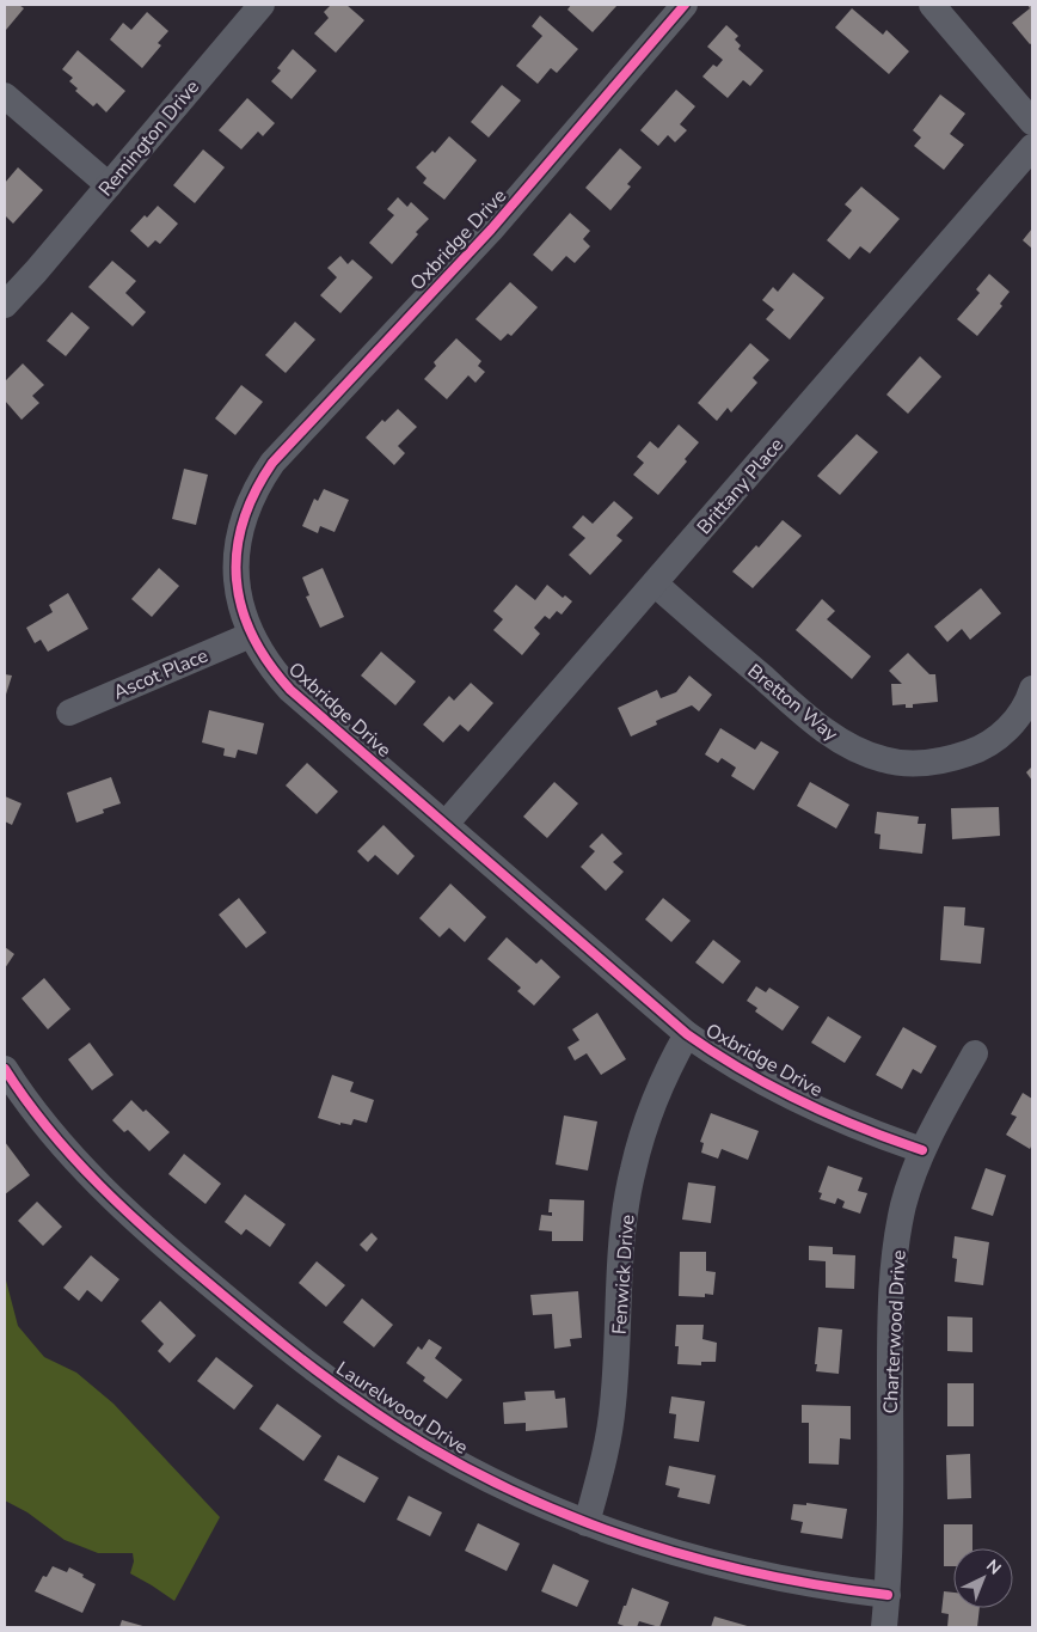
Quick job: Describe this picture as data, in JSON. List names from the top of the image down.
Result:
{
  "streets": {
    "street": [
      "Remington Drive",
      "Oxbridge Drive",
      "Brittany Place",
      "Ascot Place",
      "Bretton Way",
      "Fenwick Drive",
      "Charterwood Drive",
      "Laurelwood Drive"
    ]
  },
  "crossings": [
    ["Oxbridge Drive", "Brittany Place"],
    ["Oxbridge Drive", "Ascot Place"],
    ["Oxbridge Drive", "Fenwick Drive"],
    ["Oxbridge Drive", "Charterwood Drive"],
    ["Brittany Place", "Bretton Way"],
    ["Fenwick Drive", "Laurelwood Drive"],
    ["Charterwood Drive", "Laurelwood Drive"]
  ],
  "north": "top right"
}
